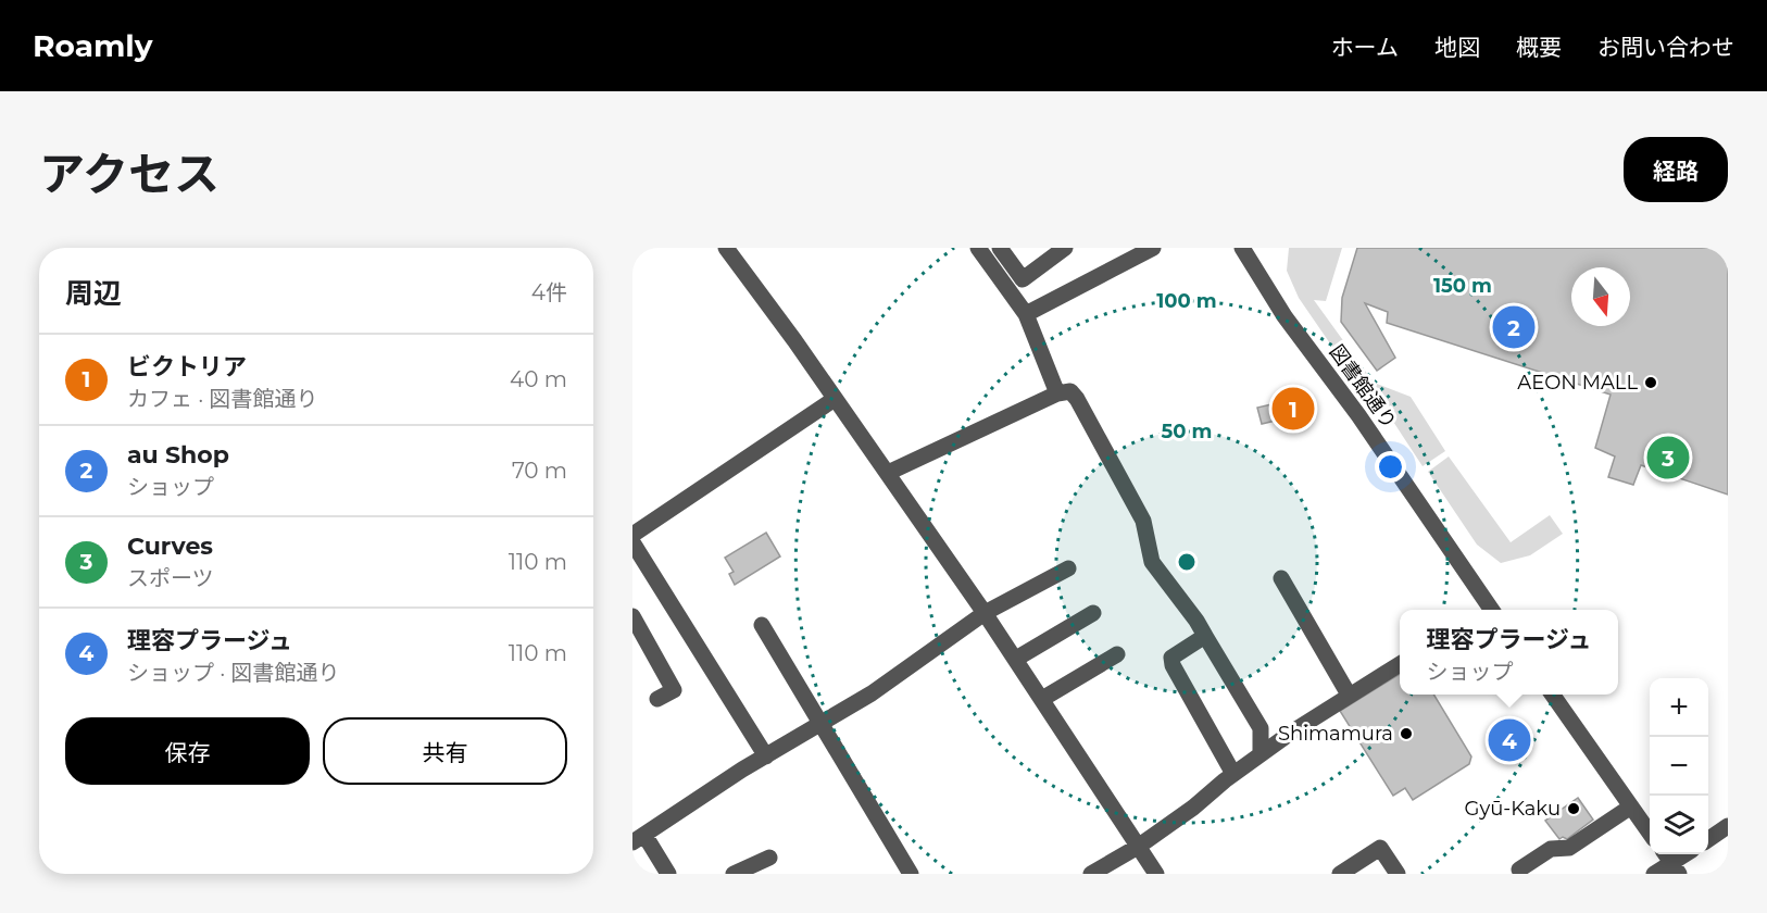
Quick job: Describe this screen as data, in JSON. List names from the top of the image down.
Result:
{
  "streets": {
    "street": ["図書館通り"]
  },
  "places": ["AEON MALL", "Shimamura", "Gyū-Kaku"],
  "north": "bottom",
  "page": {
    "header": "Roamly",
    "nav": [
      "ホーム",
      "地図",
      "概要",
      "お問い合わせ"
    ],
    "title": "アクセス",
    "buttons": [
      "経路",
      ["保存", "共有"]
    ],
    "heading": ["周辺", "4件"],
    "pins": [
      "2",
      "1",
      "3",
      "4"
    ],
    "list": [
      {
        "mark": "1",
        "name": "ビクトリア",
        "note": "カフェ · 図書館通り",
        "value": "40 m"
      },
      {
        "mark": "2",
        "name": "au Shop",
        "note": "ショップ",
        "value": "70 m"
      },
      {
        "mark": "3",
        "name": "Curves",
        "note": "スポーツ",
        "value": "110 m"
      },
      {
        "mark": "4",
        "name": "理容プラージュ",
        "note": "ショップ · 図書館通り",
        "value": "110 m"
      }
    ],
    "popup": ["理容プラージュ", "ショップ"],
    "map_buttons": ["+", "−"]
  },
  "rings": ["150 m", "100 m", "50 m"]
}
